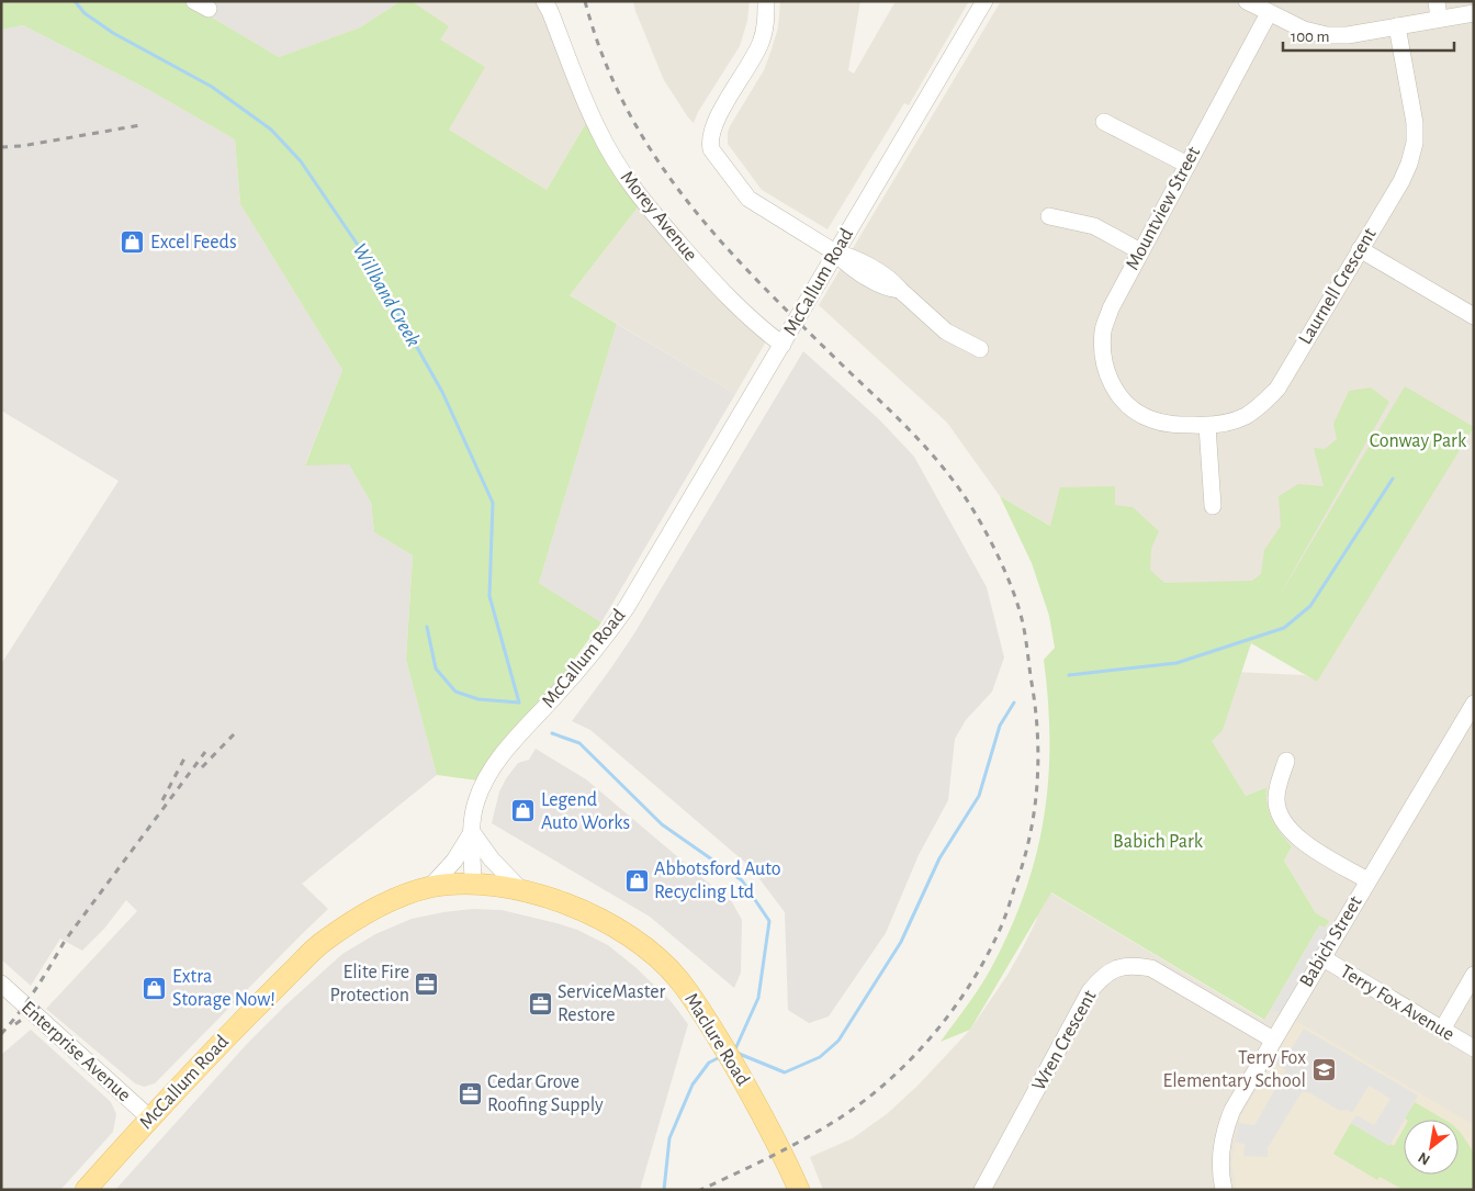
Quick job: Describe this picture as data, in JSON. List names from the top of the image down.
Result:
{
  "streets": {
    "main road": ["McCallum Road", "Maclure Road"],
    "street": [
      "Mountview Street",
      "Morey Avenue",
      "Laurnell Crescent",
      "Babich Street",
      "Terry Fox Avenue",
      "Wren Crescent",
      "Enterprise Avenue"
    ]
  },
  "crossings": [
    ["Mountview Street", "Laurnell Crescent"],
    ["Morey Avenue", "McCallum Road"],
    ["McCallum Road", "Maclure Road"],
    ["McCallum Road", "Enterprise Avenue"],
    ["Babich Street", "Terry Fox Avenue"],
    ["Babich Street", "Wren Crescent"]
  ],
  "water": ["Willband Creek"],
  "parks": ["Conway Park", "Babich Park"],
  "places": {
    "shop": [
      "Excel Feeds",
      "Legend Auto Works",
      "Abbotsford Auto Recycling Ltd",
      "Extra Storage Now!"
    ],
    "office": ["Elite Fire Protection", "ServiceMaster Restore", "Cedar Grove Roofing Supply"],
    "school or university": ["Terry Fox Elementary School"]
  },
  "scale_bar": "100 m",
  "north": "bottom left"
}
